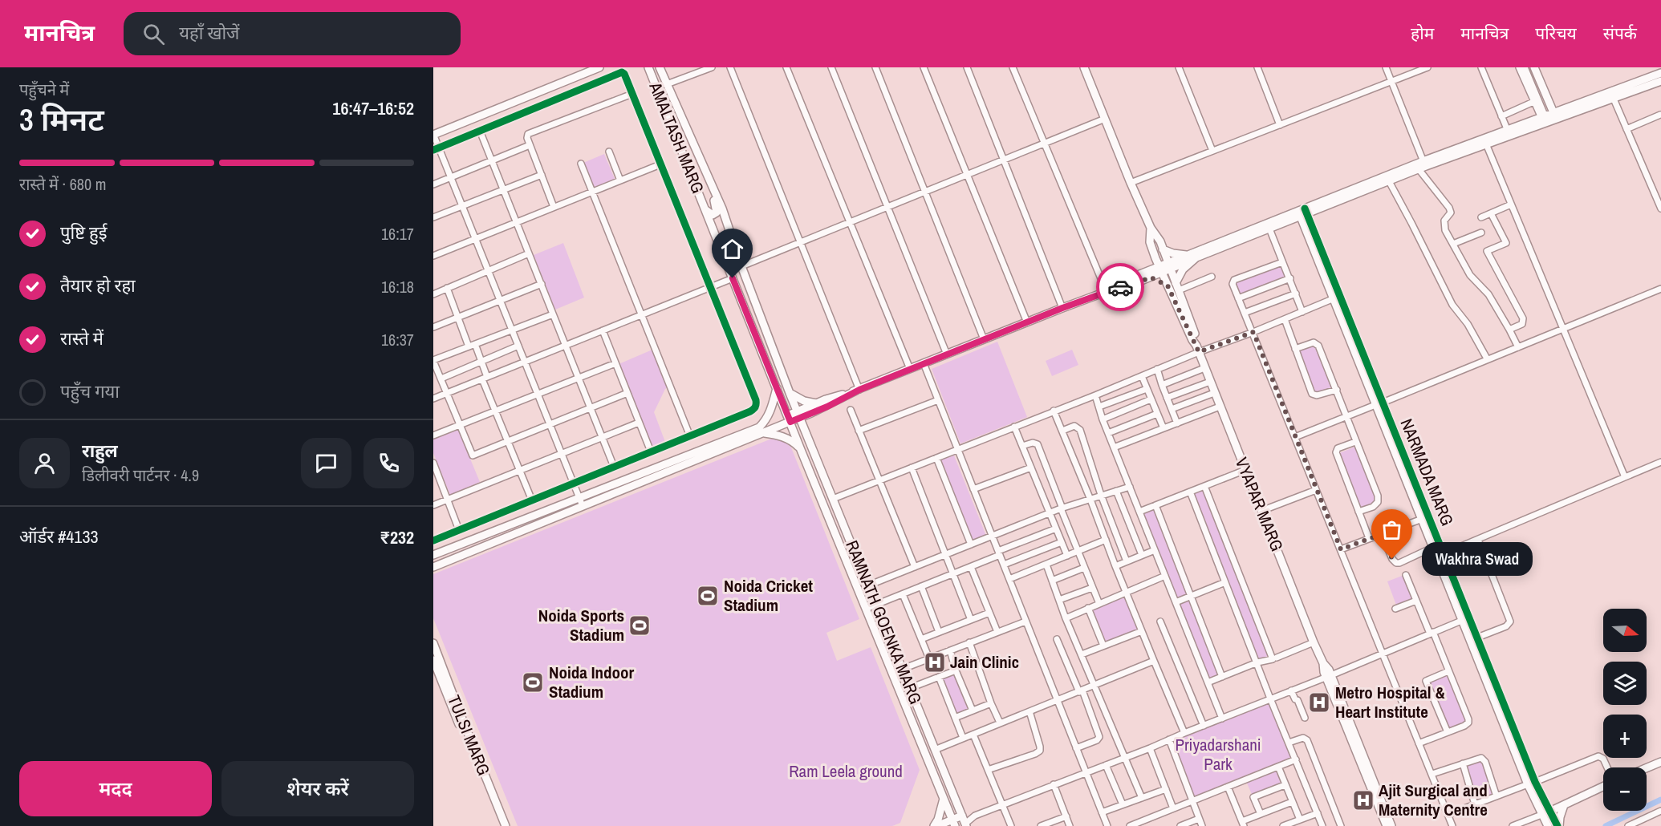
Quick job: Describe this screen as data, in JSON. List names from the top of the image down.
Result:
{
  "streets": {
    "street": [
      "AMALTASH MARG",
      "NARMADA MARG",
      "VYAPAR MARG",
      "RAMNATH GOENKA MARG",
      "TULSI MARG"
    ]
  },
  "crossings": [
    ["AMALTASH MARG", "RAMNATH GOENKA MARG"]
  ],
  "parks": ["Priyadarshani Park", "Ram Leela ground"],
  "places": {
    "other": ["Wakhra Swad"],
    "sports": ["Noida Cricket Stadium", "Noida Sports Stadium", "Noida Indoor Stadium"],
    "hospital": ["Jain Clinic", "Metro Hospital & Heart Institute", "Ajit Surgical and Maternity Centre"]
  },
  "north": "right",
  "page": {
    "header": "मानचित्र",
    "search": "यहाँ खोजें",
    "nav": [
      "होम",
      "मानचित्र",
      "परिचय",
      "संपर्क"
    ],
    "heading": ["3 मिनट", "पहुँचने में", "16:47–16:52"],
    "panel": [
      "राहुल",
      "डिलीवरी पार्टनर · 4.9",
      "ऑर्डर #4133",
      "₹232"
    ],
    "bar": "रास्ते में · 680 m",
    "list": [
      ["पुष्टि हुई", "16:17"],
      ["तैयार हो रहा", "16:18"],
      ["रास्ते में", "16:37"],
      "पहुँच गया"
    ],
    "bubble": "Wakhra Swad",
    "map_buttons": ["+", "−"],
    "buttons": ["मदद", "शेयर करें"]
  }
}
